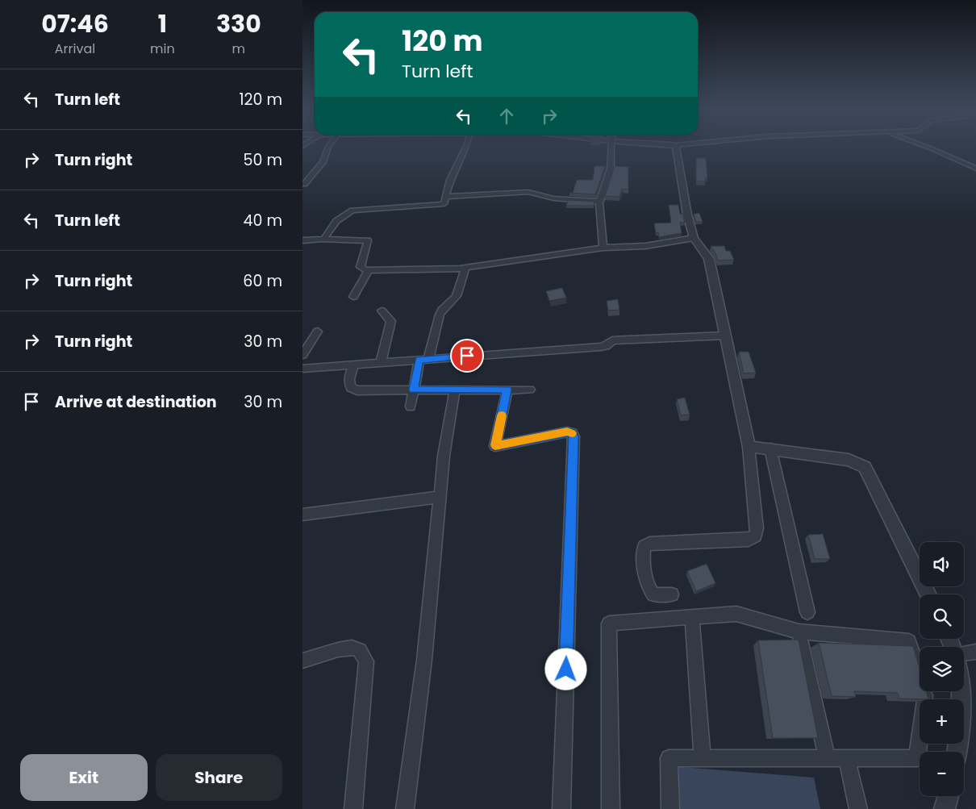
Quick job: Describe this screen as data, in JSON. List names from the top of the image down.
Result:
{
  "page": {
    "eta": [
      "07:46",
      "Arrival",
      "1",
      "min",
      "330",
      "m"
    ],
    "turn": ["120 m", "Turn left"],
    "list": [
      {
        "name": "Turn left",
        "value": "120 m"
      },
      {
        "name": "Turn right",
        "value": "50 m"
      },
      {
        "name": "Turn left",
        "value": "40 m"
      },
      {
        "name": "Turn right",
        "value": "60 m"
      },
      {
        "name": "Turn right",
        "value": "30 m"
      },
      {
        "name": "Arrive at destination",
        "value": "30 m"
      }
    ],
    "map_buttons": ["+", "−"],
    "buttons": ["Exit", "Share"]
  }
}
